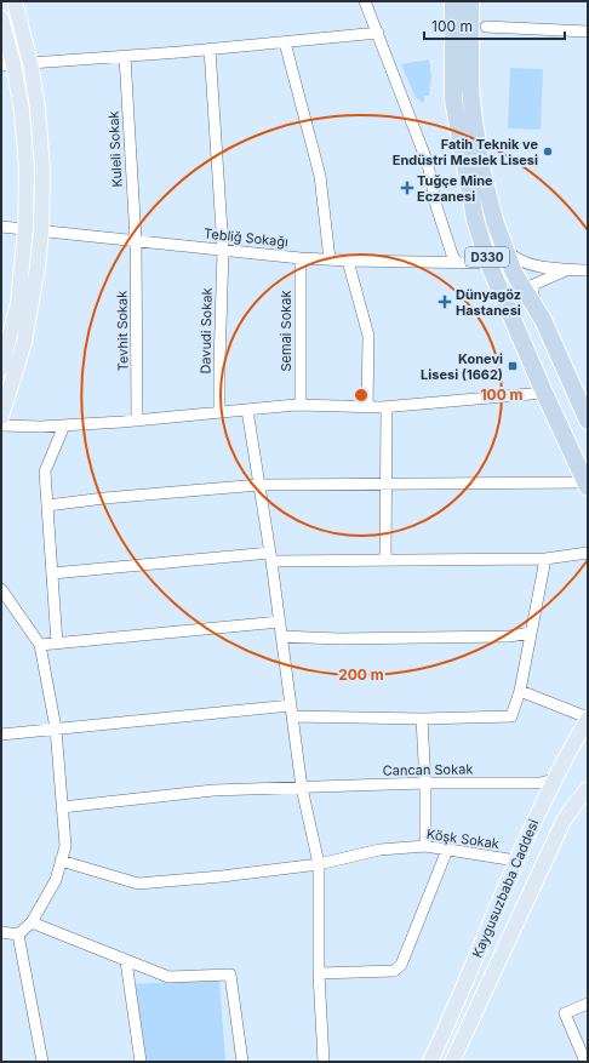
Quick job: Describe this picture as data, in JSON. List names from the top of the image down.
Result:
{
  "streets": {
    "highway": ["D330"],
    "main road": ["Kaygusuzbaba Caddesi"],
    "street": [
      "Kuleli Sokak",
      "Tebliğ Sokağı",
      "Tevhit Sokak",
      "Davudi Sokak",
      "Semai Sokak",
      "Cancan Sokak",
      "Köşk Sokak"
    ]
  },
  "crossings": [
    ["Kuleli Sokak", "Tebliğ Sokağı"],
    ["Kuleli Sokak", "Tevhit Sokak"],
    ["Tebliğ Sokağı", "D330"],
    ["Tebliğ Sokağı", "Tevhit Sokak"],
    ["Tebliğ Sokağı", "Davudi Sokak"],
    ["Tebliğ Sokağı", "Semai Sokak"],
    ["Cancan Sokak", "Kaygusuzbaba Caddesi"],
    ["Köşk Sokak", "Kaygusuzbaba Caddesi"]
  ],
  "places": {
    "other": ["Fatih Teknik ve Endüstri Meslek Lisesi"],
    "health": ["Tuğçe Mine Eczanesi", "Dünyagöz Hastanesi"],
    "transit": ["Konevi Lisesi (1662)"]
  },
  "scale_bar": "100 m",
  "rings": ["100 m", "200 m"]
}
